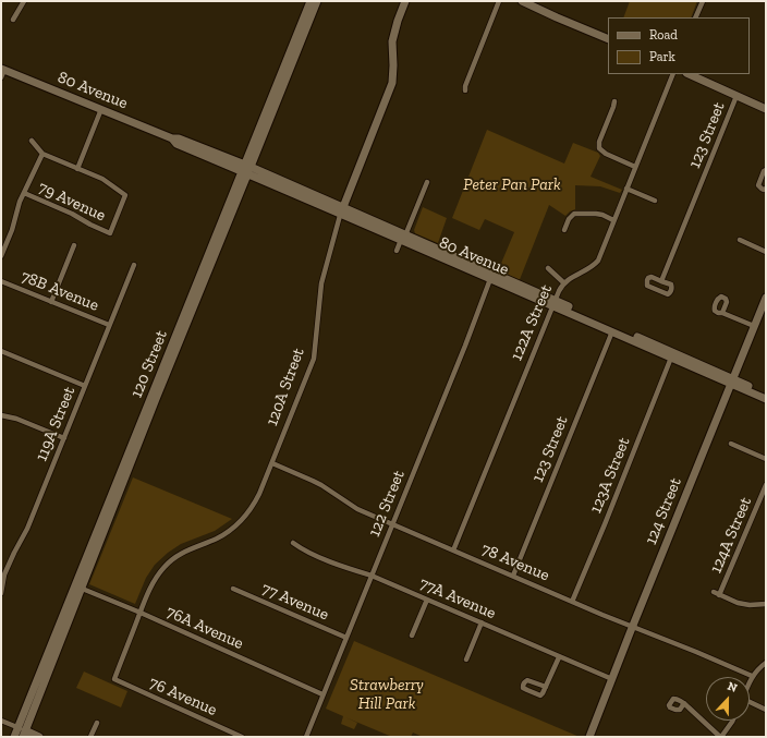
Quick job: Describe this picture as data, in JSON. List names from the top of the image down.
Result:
{
  "streets": {
    "main road": [
      "80 Avenue",
      "120 Street",
      "120A Street",
      "124 Street"
    ],
    "street": [
      "123 Street",
      "79 Avenue",
      "78B Avenue",
      "122A Street",
      "119A Street",
      "123A Street",
      "122 Street",
      "124A Street",
      "78 Avenue",
      "77A Avenue",
      "77 Avenue",
      "76A Avenue",
      "76 Avenue"
    ]
  },
  "crossings": [
    ["80 Avenue", "123 Street"],
    ["80 Avenue", "122A Street"],
    ["80 Avenue", "120 Street"],
    ["80 Avenue", "120A Street"],
    ["80 Avenue", "123A Street"],
    ["80 Avenue", "122 Street"],
    ["80 Avenue", "124 Street"],
    ["123 Street", "78 Avenue"],
    ["78B Avenue", "119A Street"],
    ["122A Street", "78 Avenue"],
    ["120 Street", "76A Avenue"],
    ["120A Street", "78 Avenue"],
    ["120A Street", "76A Avenue"],
    ["120A Street", "76 Avenue"],
    ["123A Street", "78 Avenue"],
    ["122 Street", "78 Avenue"],
    ["122 Street", "77A Avenue"],
    ["122 Street", "77 Avenue"],
    ["122 Street", "76A Avenue"],
    ["124 Street", "78 Avenue"],
    ["124 Street", "77A Avenue"]
  ],
  "parks": ["Peter Pan Park", "Strawberry Hill Park"],
  "legend": ["Road", "Park"],
  "north": "top"
}
